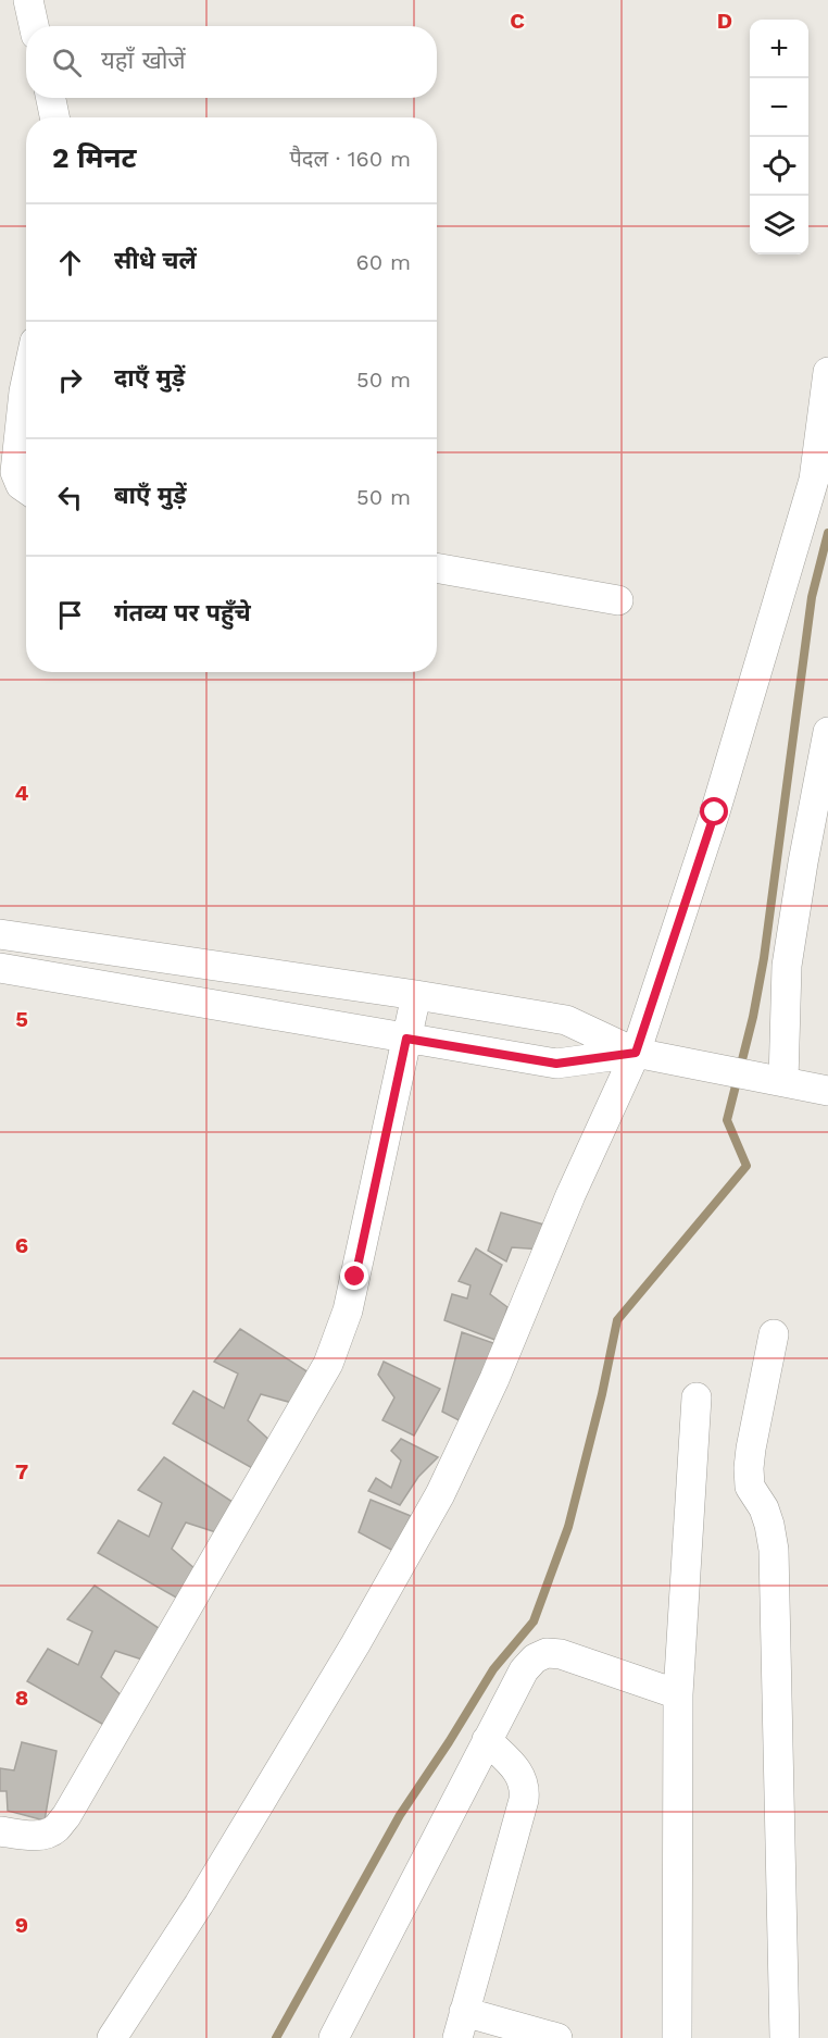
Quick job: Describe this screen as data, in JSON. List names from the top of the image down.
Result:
{
  "page": {
    "map_buttons": ["+", "−"],
    "search": "यहाँ खोजें",
    "heading": ["2 मिनट", "पैदल · 160 m"],
    "list": [
      ["सीधे चलें", "60 m"],
      ["दाएँ मुड़ें", "50 m"],
      ["बाएँ मुड़ें", "50 m"],
      "गंतव्य पर पहुँचे"
    ]
  },
  "grid": {
    "columns": ["C", "D"],
    "rows": [
      "4",
      "5",
      "6",
      "7",
      "8",
      "9"
    ]
  }
}
